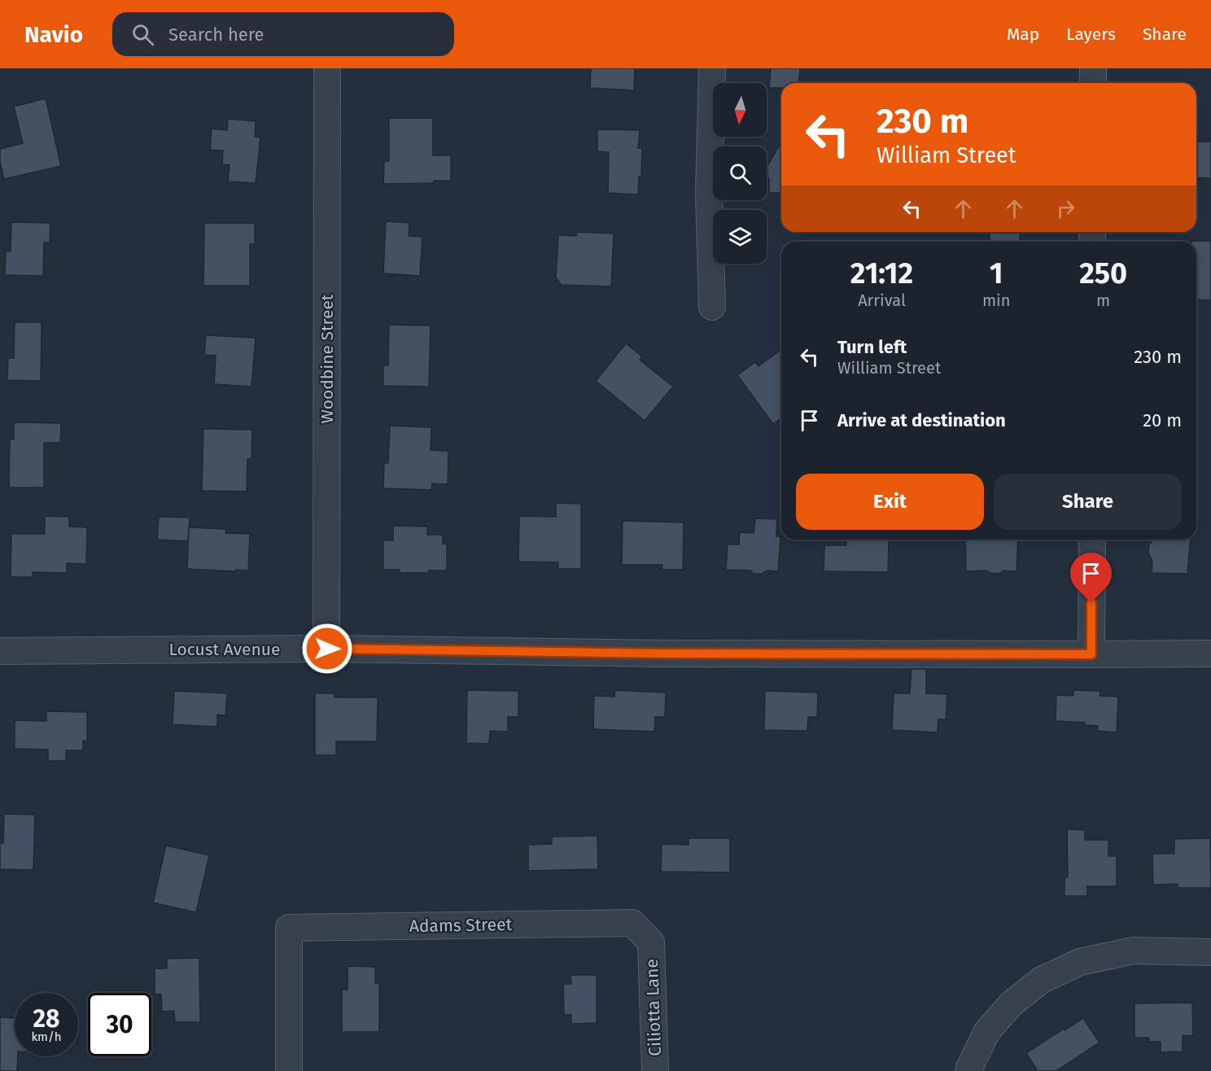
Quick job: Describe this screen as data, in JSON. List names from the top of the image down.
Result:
{
  "streets": {
    "street": [
      "Woodbine Street",
      "Locust Avenue",
      "Adams Street",
      "Ciliotta Lane"
    ]
  },
  "crossings": [
    ["Woodbine Street", "Locust Avenue"],
    ["Adams Street", "Ciliotta Lane"]
  ],
  "north": "bottom",
  "page": {
    "header": "Navio",
    "search": "Search here",
    "nav": ["Map", "Layers", "Share"],
    "turn": ["230 m", "William Street"],
    "eta": [
      "21:12",
      "Arrival",
      "1",
      "min",
      "250",
      "m"
    ],
    "list": [
      {
        "name": "Turn left",
        "note": "William Street",
        "value": "230 m"
      },
      {
        "name": "Arrive at destination",
        "value": "20 m"
      }
    ],
    "buttons": ["Exit", "Share"],
    "speed": "28 km/h",
    "limit": "30"
  }
}
